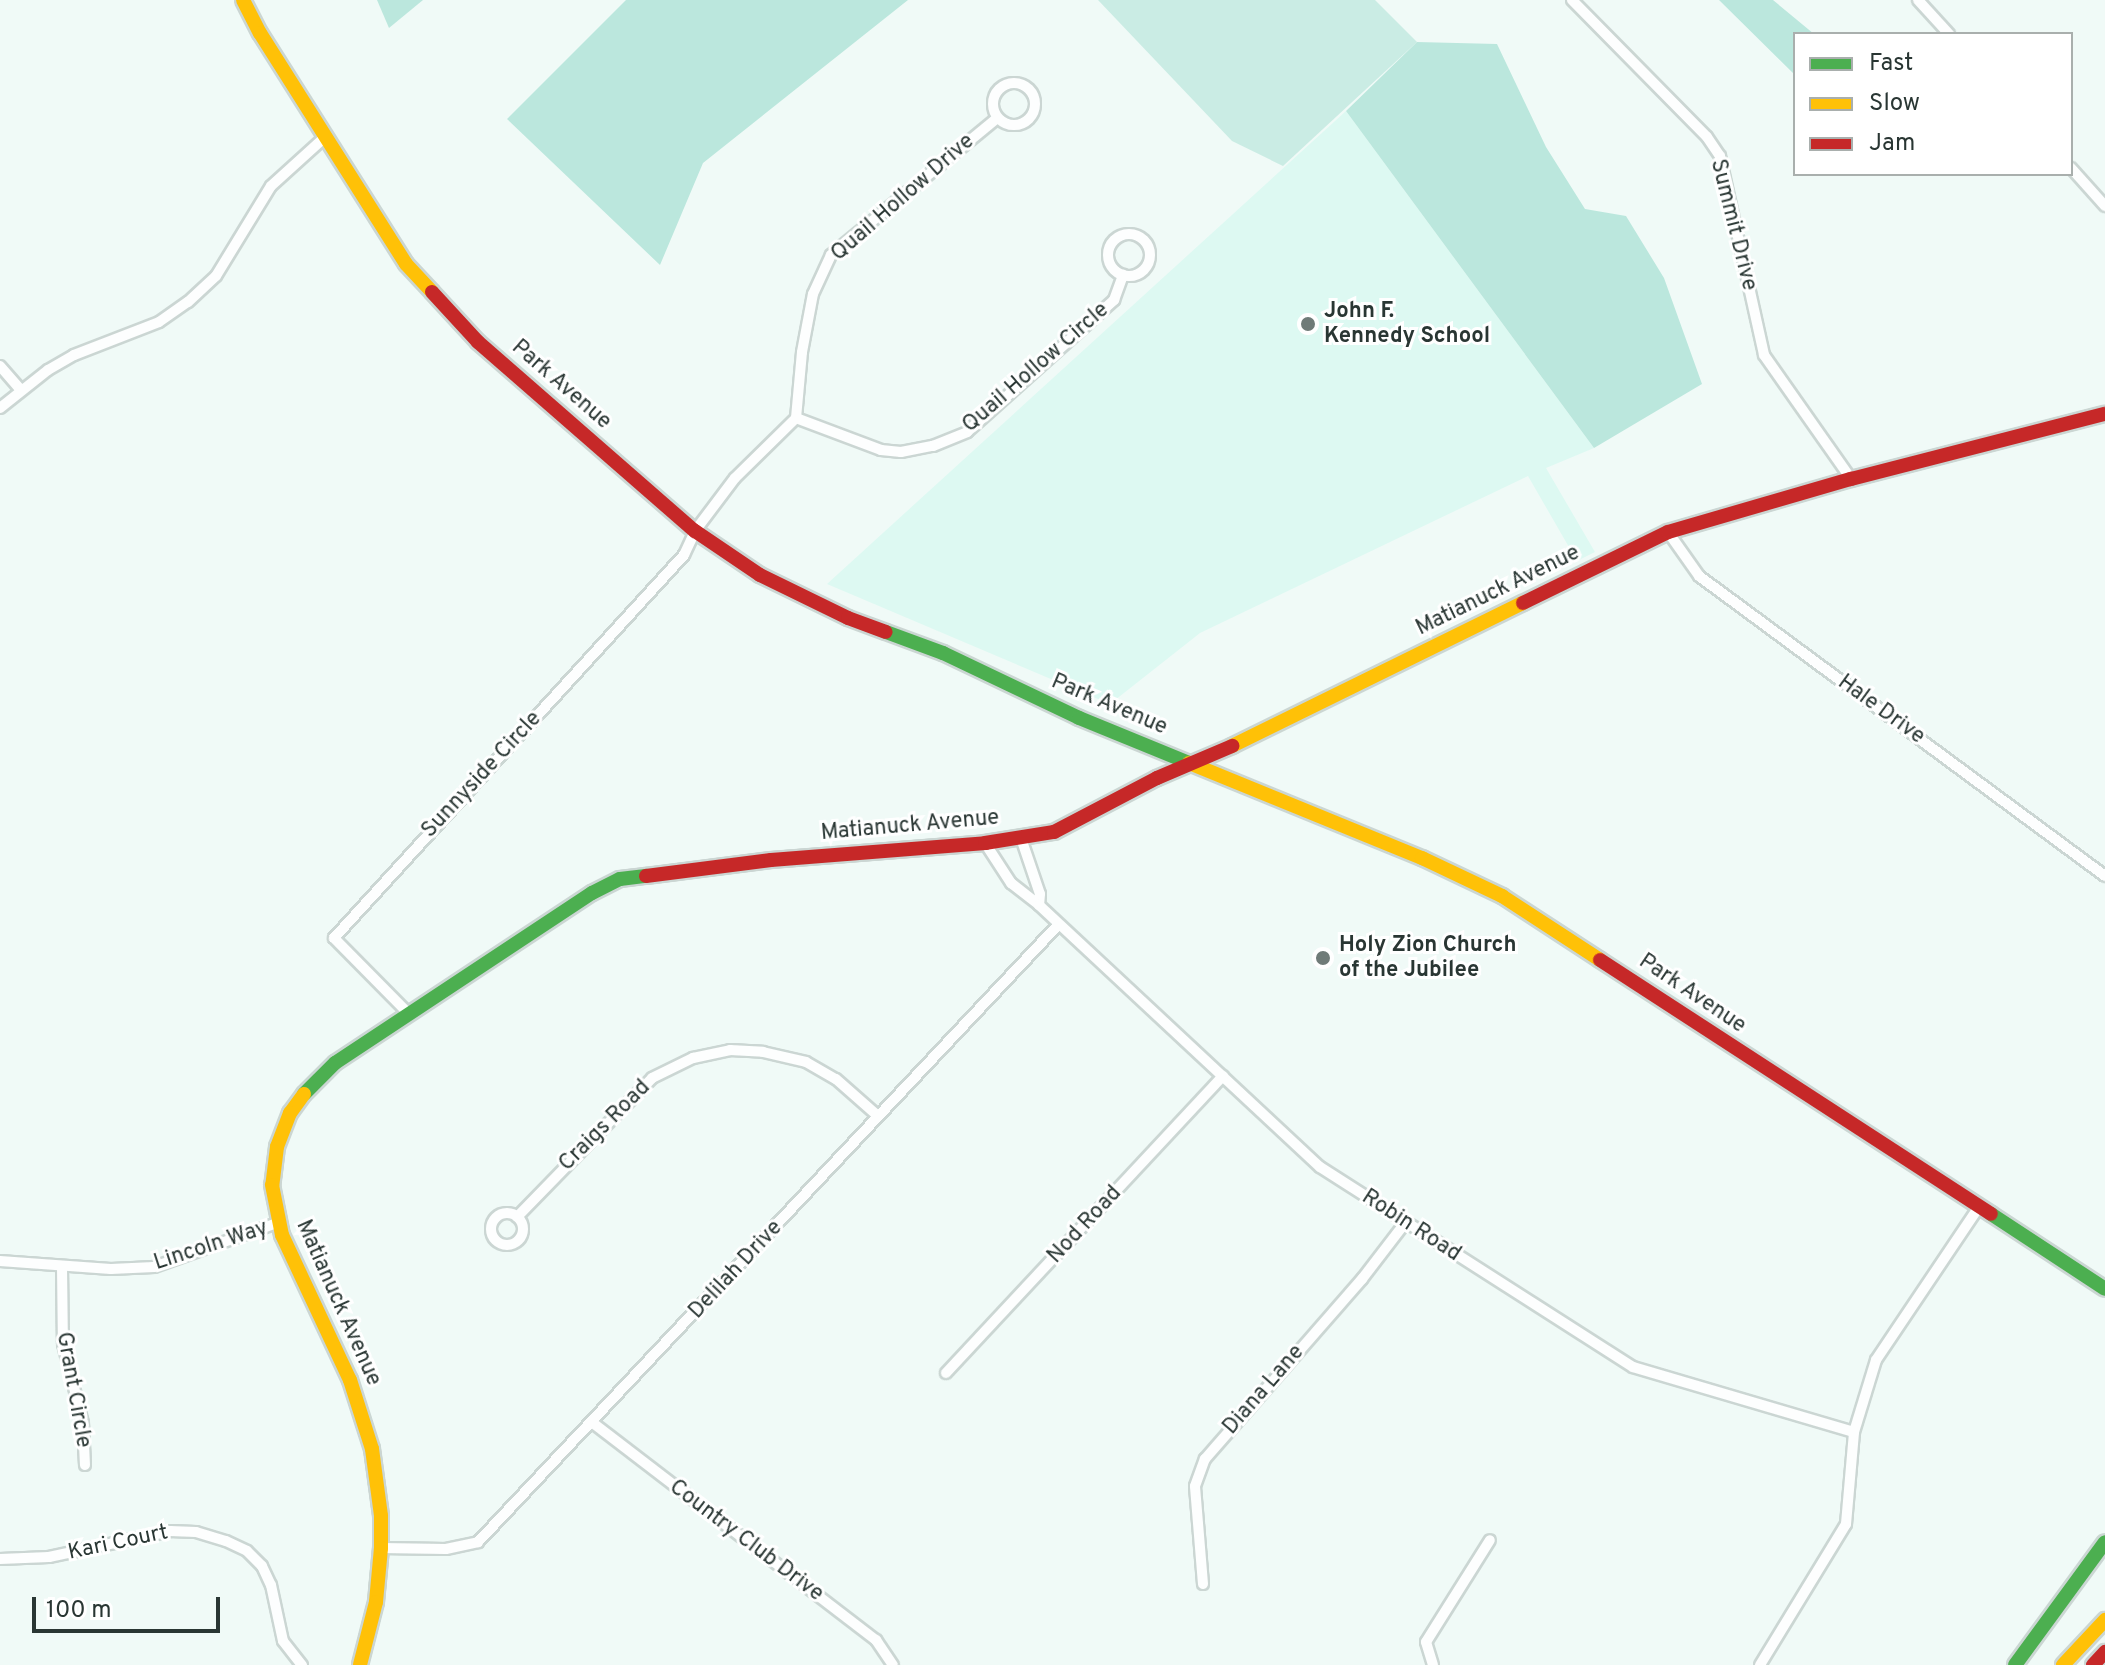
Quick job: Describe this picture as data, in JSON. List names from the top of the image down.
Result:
{
  "streets": {
    "main road": ["Park Avenue", "Matianuck Avenue"],
    "street": [
      "Quail Hollow Drive",
      "Summit Drive",
      "Quail Hollow Circle",
      "Hale Drive",
      "Sunnyside Circle",
      "Craigs Road",
      "Nod Road",
      "Robin Road",
      "Lincoln Way",
      "Delilah Drive",
      "Grant Circle",
      "Diana Lane",
      "Country Club Drive",
      "Kari Court"
    ]
  },
  "crossings": [
    ["Quail Hollow Drive", "Quail Hollow Circle"],
    ["Summit Drive", "Matianuck Avenue"],
    ["Park Avenue", "Matianuck Avenue"],
    ["Park Avenue", "Sunnyside Circle"],
    ["Matianuck Avenue", "Hale Drive"],
    ["Matianuck Avenue", "Sunnyside Circle"],
    ["Matianuck Avenue", "Robin Road"],
    ["Matianuck Avenue", "Lincoln Way"],
    ["Matianuck Avenue", "Delilah Drive"],
    ["Craigs Road", "Delilah Drive"],
    ["Nod Road", "Robin Road"],
    ["Robin Road", "Delilah Drive"],
    ["Robin Road", "Diana Lane"],
    ["Lincoln Way", "Grant Circle"],
    ["Delilah Drive", "Country Club Drive"]
  ],
  "places": ["John F. Kennedy School", "Holy Zion Church of the Jubilee"],
  "legend": ["Fast", "Slow", "Jam"],
  "scale_bar": "100 m"
}
